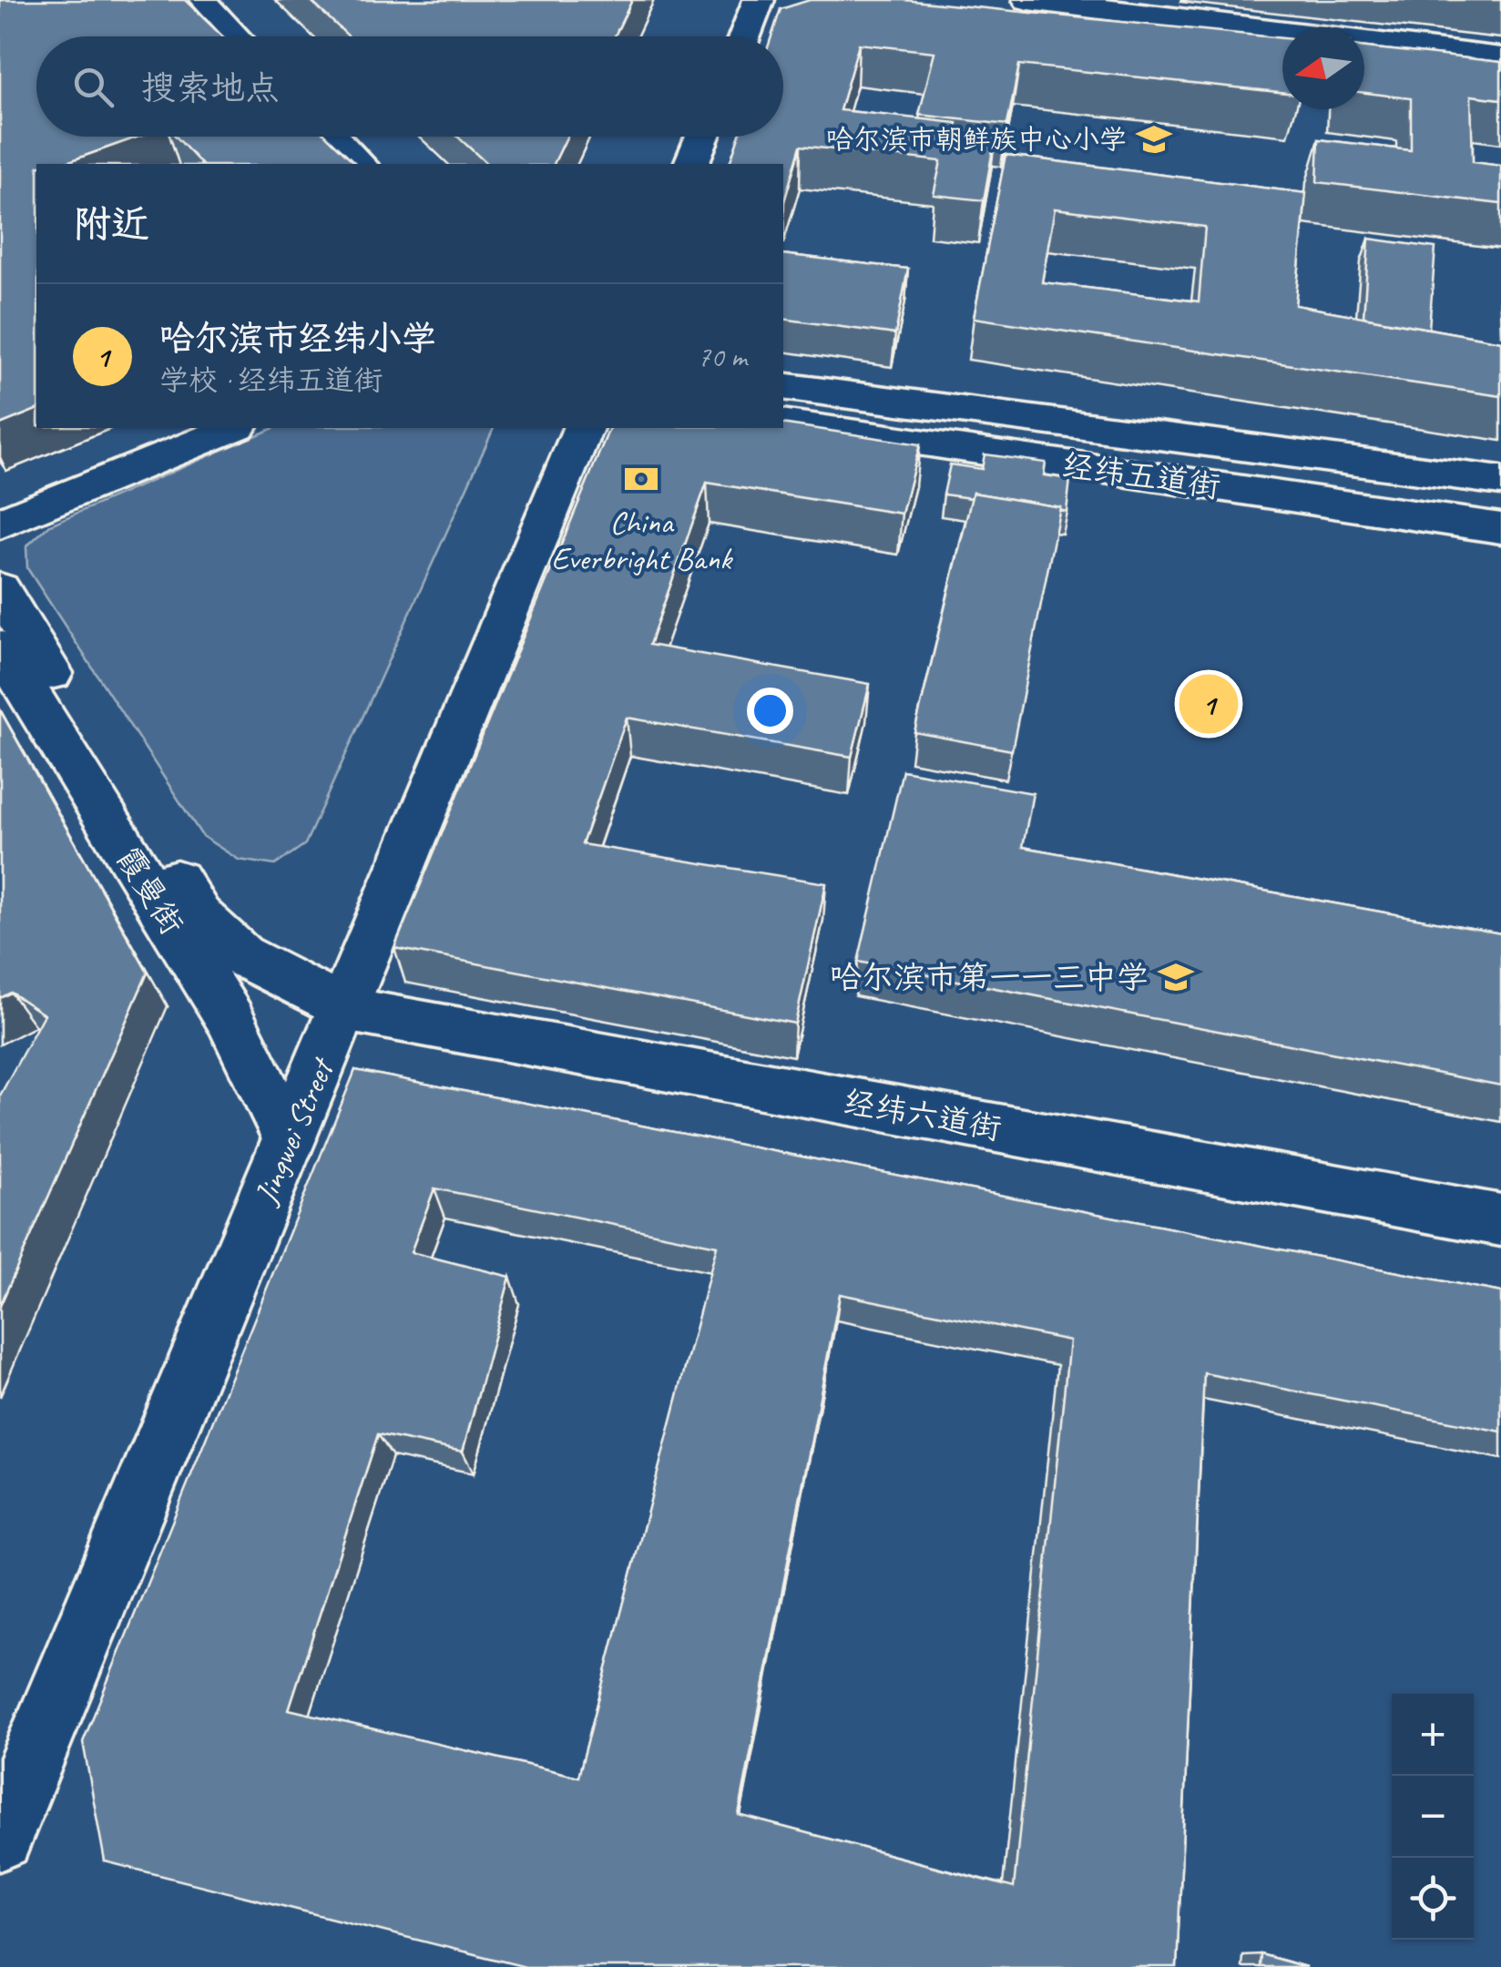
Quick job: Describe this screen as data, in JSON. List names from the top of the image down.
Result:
{
  "streets": {
    "main road": [
      "经纬五道街",
      "霞曼街",
      "经纬六道街",
      "Jingwei Street"
    ]
  },
  "crossings": [
    ["霞曼街", "经纬六道街"],
    ["霞曼街", "Jingwei Street"],
    ["经纬六道街", "Jingwei Street"]
  ],
  "places": {
    "school or university": ["哈尔滨市朝鲜族中心小学", "哈尔滨市第一一三中学"],
    "bank": ["China Everbright Bank"]
  },
  "north": "left",
  "page": {
    "search": "搜索地点",
    "heading": "附近",
    "list": [
      {
        "mark": "1",
        "name": "哈尔滨市经纬小学",
        "note": "学校 · 经纬五道街",
        "value": "70 m"
      }
    ],
    "pins": "1",
    "map_buttons": ["+", "−"]
  }
}
